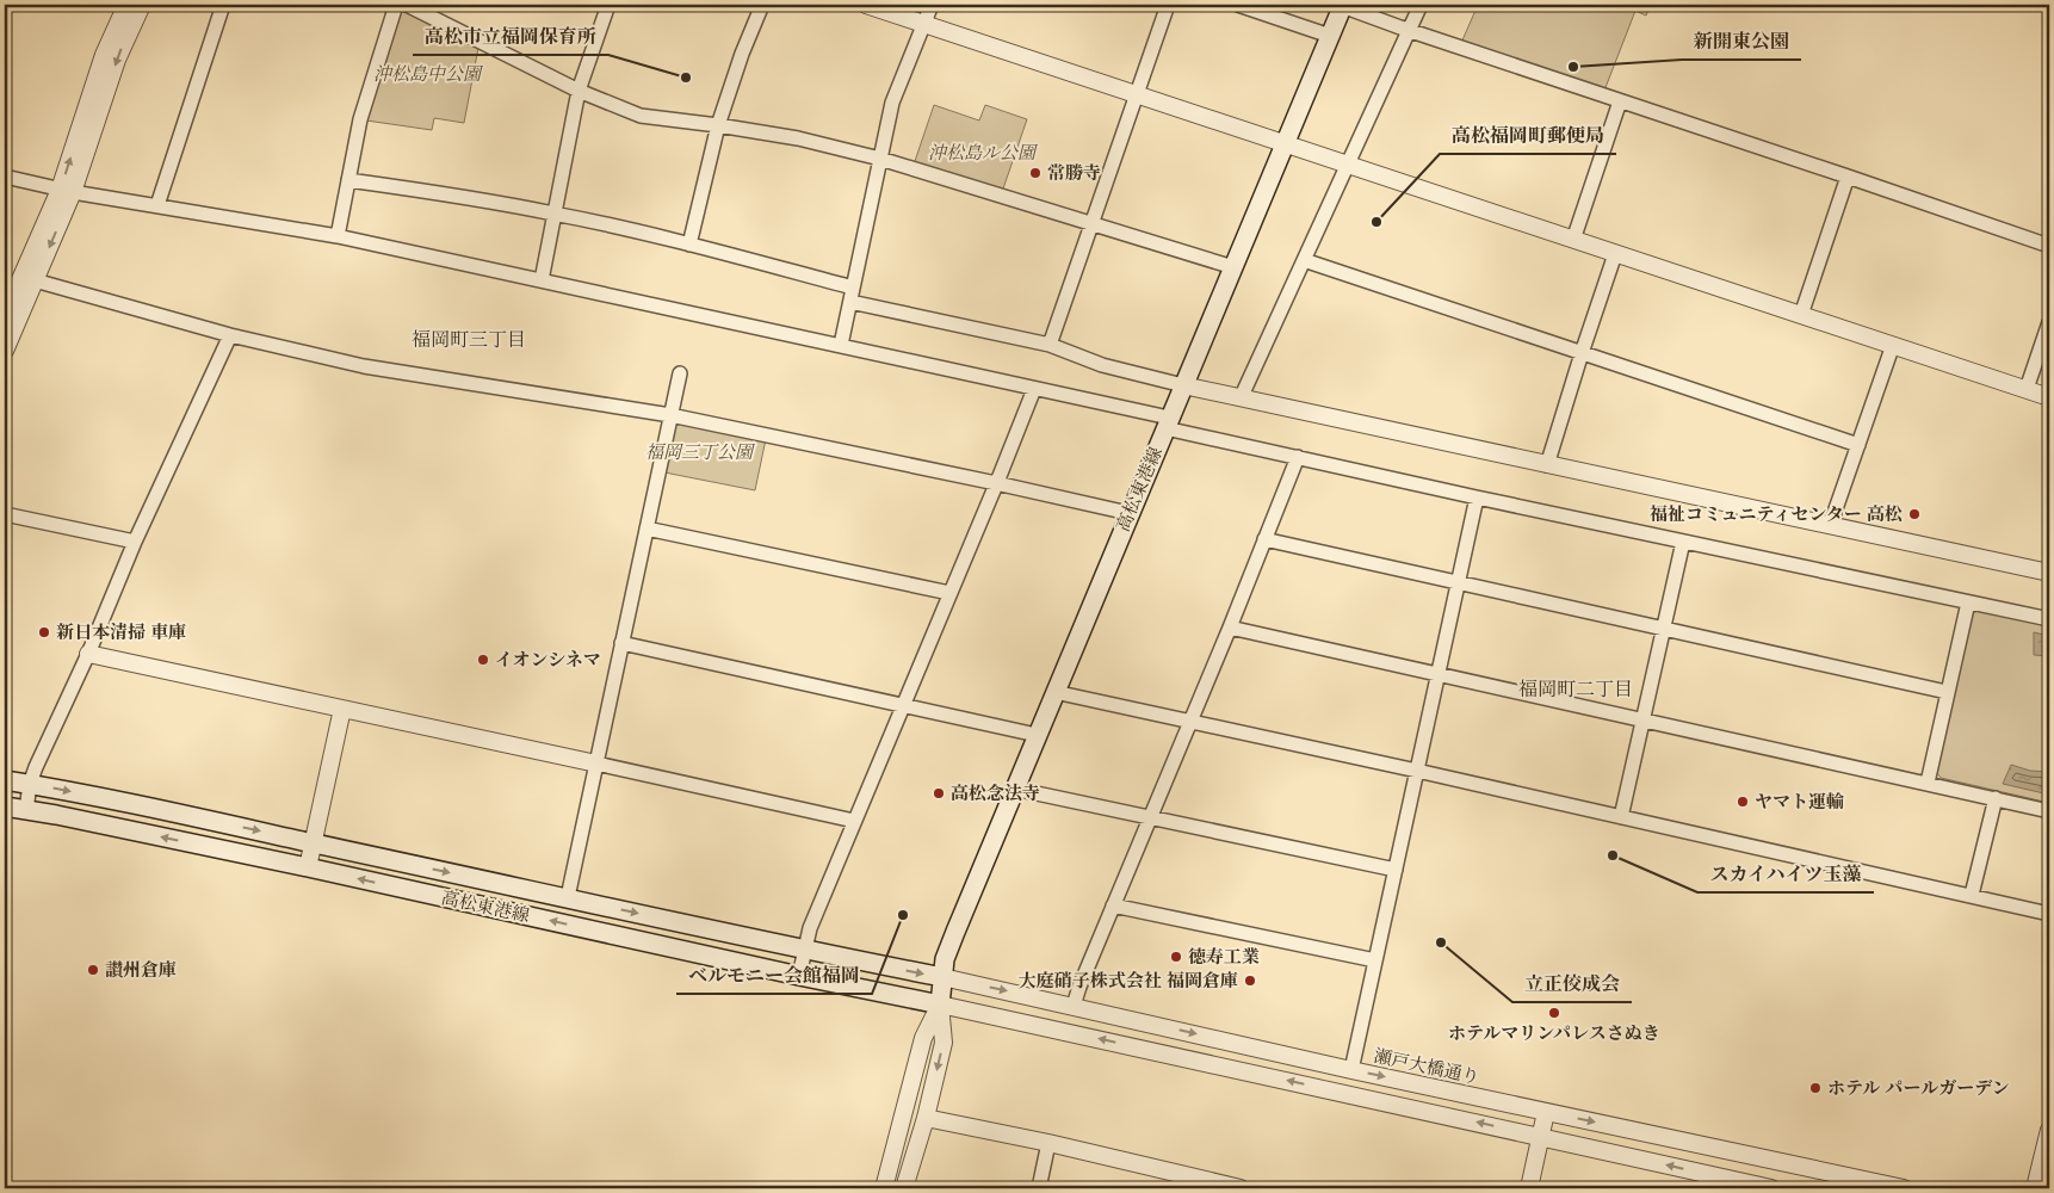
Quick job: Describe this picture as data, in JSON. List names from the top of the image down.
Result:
{
  "streets": {
    "main road": ["高松東港線"],
    "street": ["瀬戸大橋通り"]
  },
  "crossings": [
    ["高松東港線", "瀬戸大橋通り"]
  ],
  "districts": ["福岡町三丁目", "福岡町二丁目"],
  "parks": ["沖松島中公園", "沖松島ル公園", "福岡三丁公園"],
  "places": [
    "新開東公園",
    "高松市立福岡保育所",
    "常勝寺",
    "高松福岡町郵便局",
    "福祉コミュニティセンター 高松",
    "新日本清掃 車庫",
    "イオンシネマ",
    "高松念法寺",
    "ヤマト運輸",
    "スカイハイツ玉藻",
    "ベルモニー会館福岡",
    "立正佼成会",
    "徳寿工業",
    "讃州倉庫",
    "大庭硝子株式会社 福岡倉庫",
    "ホテルマリンパレスさぬき",
    "ホテル パールガーデン"
  ]
}
